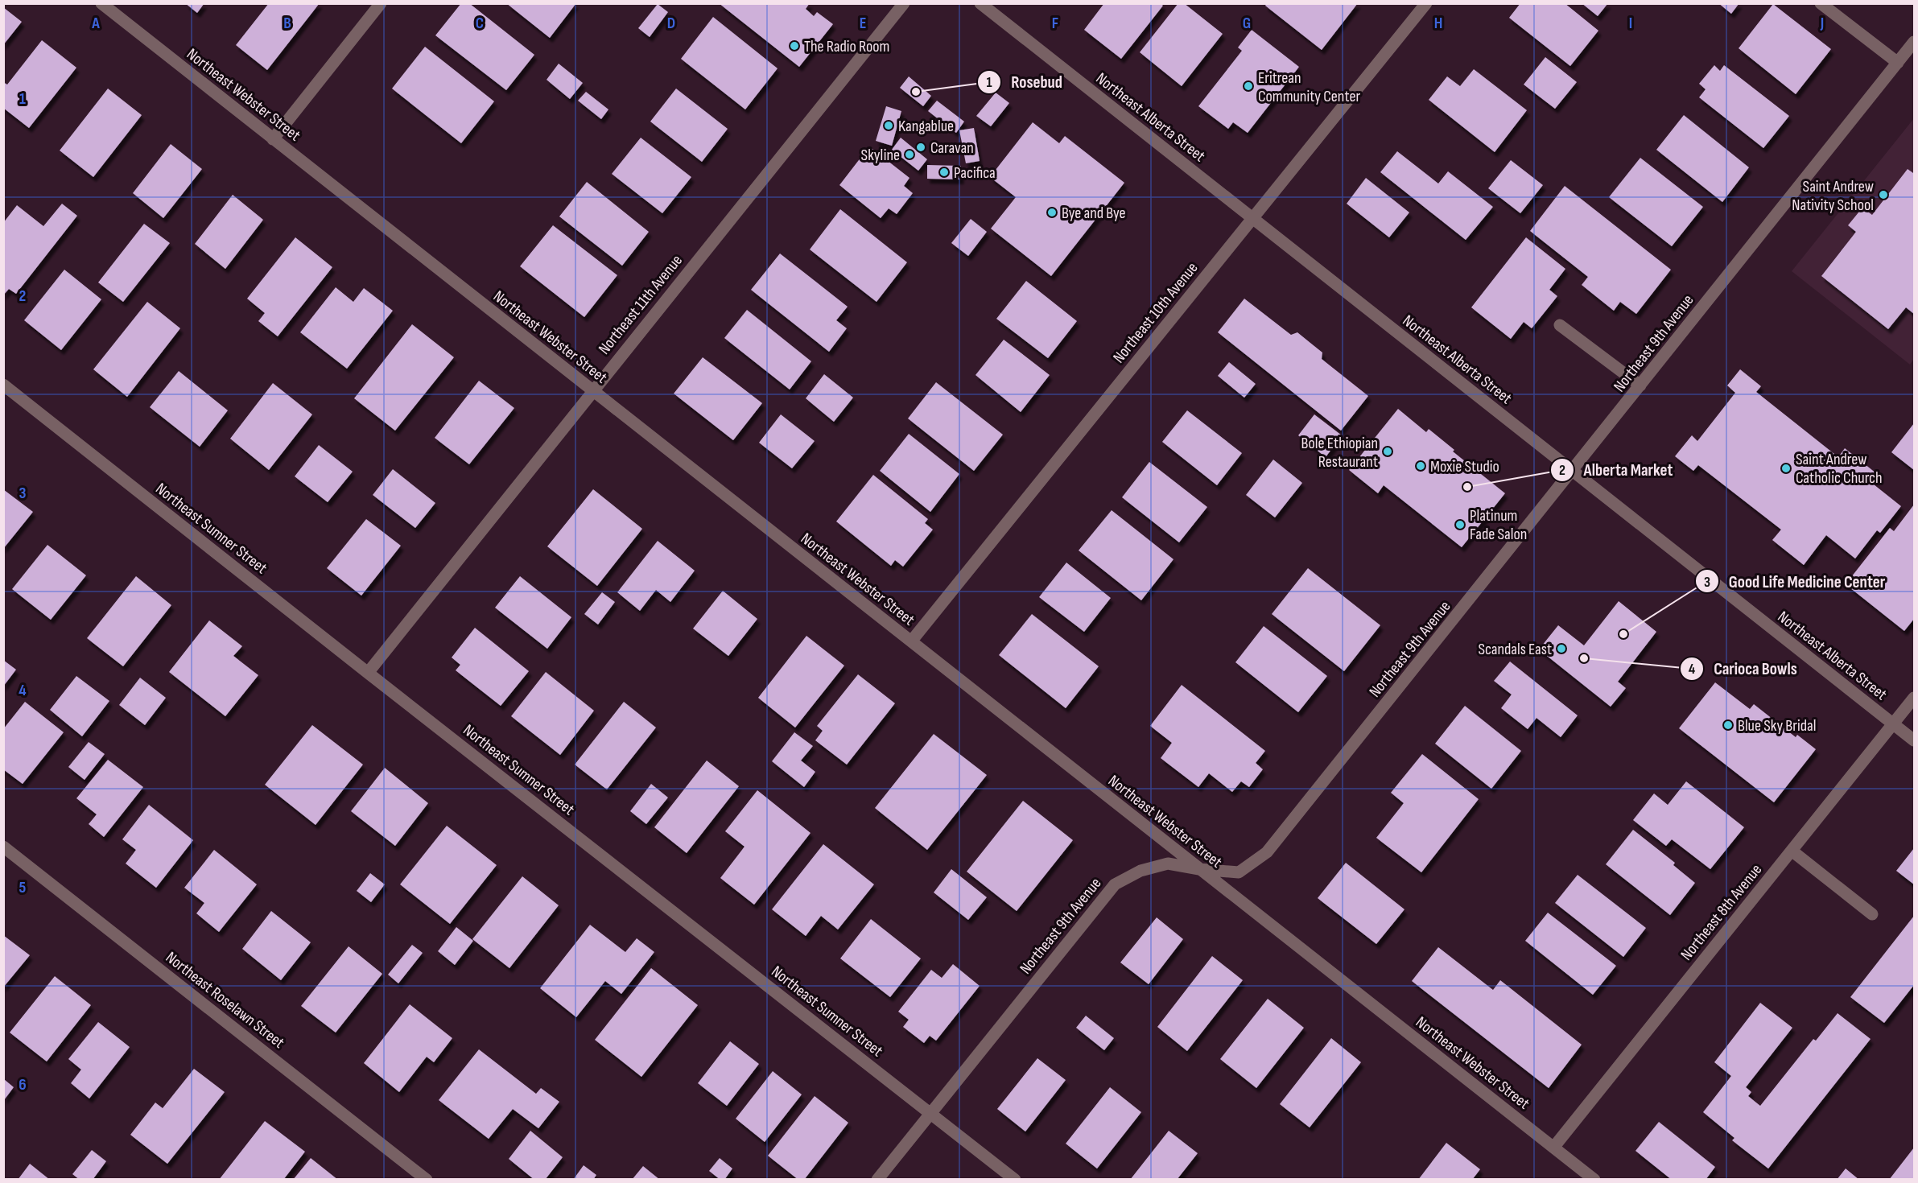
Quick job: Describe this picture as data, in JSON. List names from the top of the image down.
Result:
{
  "streets": {
    "street": [
      "Northeast Webster Street",
      "Northeast Alberta Street",
      "Northeast 11th Avenue",
      "Northeast 10th Avenue",
      "Northeast 9th Avenue",
      "Northeast Sumner Street",
      "Northeast 8th Avenue",
      "Northeast Roselawn Street"
    ]
  },
  "crossings": [
    ["Northeast Webster Street", "Northeast 11th Avenue"],
    ["Northeast Webster Street", "Northeast 10th Avenue"],
    ["Northeast Webster Street", "Northeast 9th Avenue"],
    ["Northeast Webster Street", "Northeast 8th Avenue"],
    ["Northeast Alberta Street", "Northeast 10th Avenue"],
    ["Northeast Alberta Street", "Northeast 9th Avenue"],
    ["Northeast Alberta Street", "Northeast 8th Avenue"],
    ["Northeast 11th Avenue", "Northeast Sumner Street"],
    ["Northeast 9th Avenue", "Northeast Sumner Street"]
  ],
  "places": [
    "The Radio Room",
    "Eritrean Community Center",
    "Rosebud",
    "Kangablue",
    "Caravan",
    "Skyline",
    "Pacifica",
    "Saint Andrew Nativity School",
    "Bye and Bye",
    "Bole Ethiopian Restaurant",
    "Moxie Studio",
    "Saint Andrew Catholic Church",
    "Alberta Market",
    "Platinum Fade Salon",
    "Good Life Medicine Center",
    "Scandals East",
    "Carioca Bowls",
    "Blue Sky Bridal"
  ],
  "grid": {
    "columns": [
      "A",
      "B",
      "C",
      "D",
      "E",
      "F",
      "G",
      "H",
      "I",
      "J"
    ],
    "rows": [
      "1",
      "2",
      "3",
      "4",
      "5",
      "6"
    ]
  }
}
